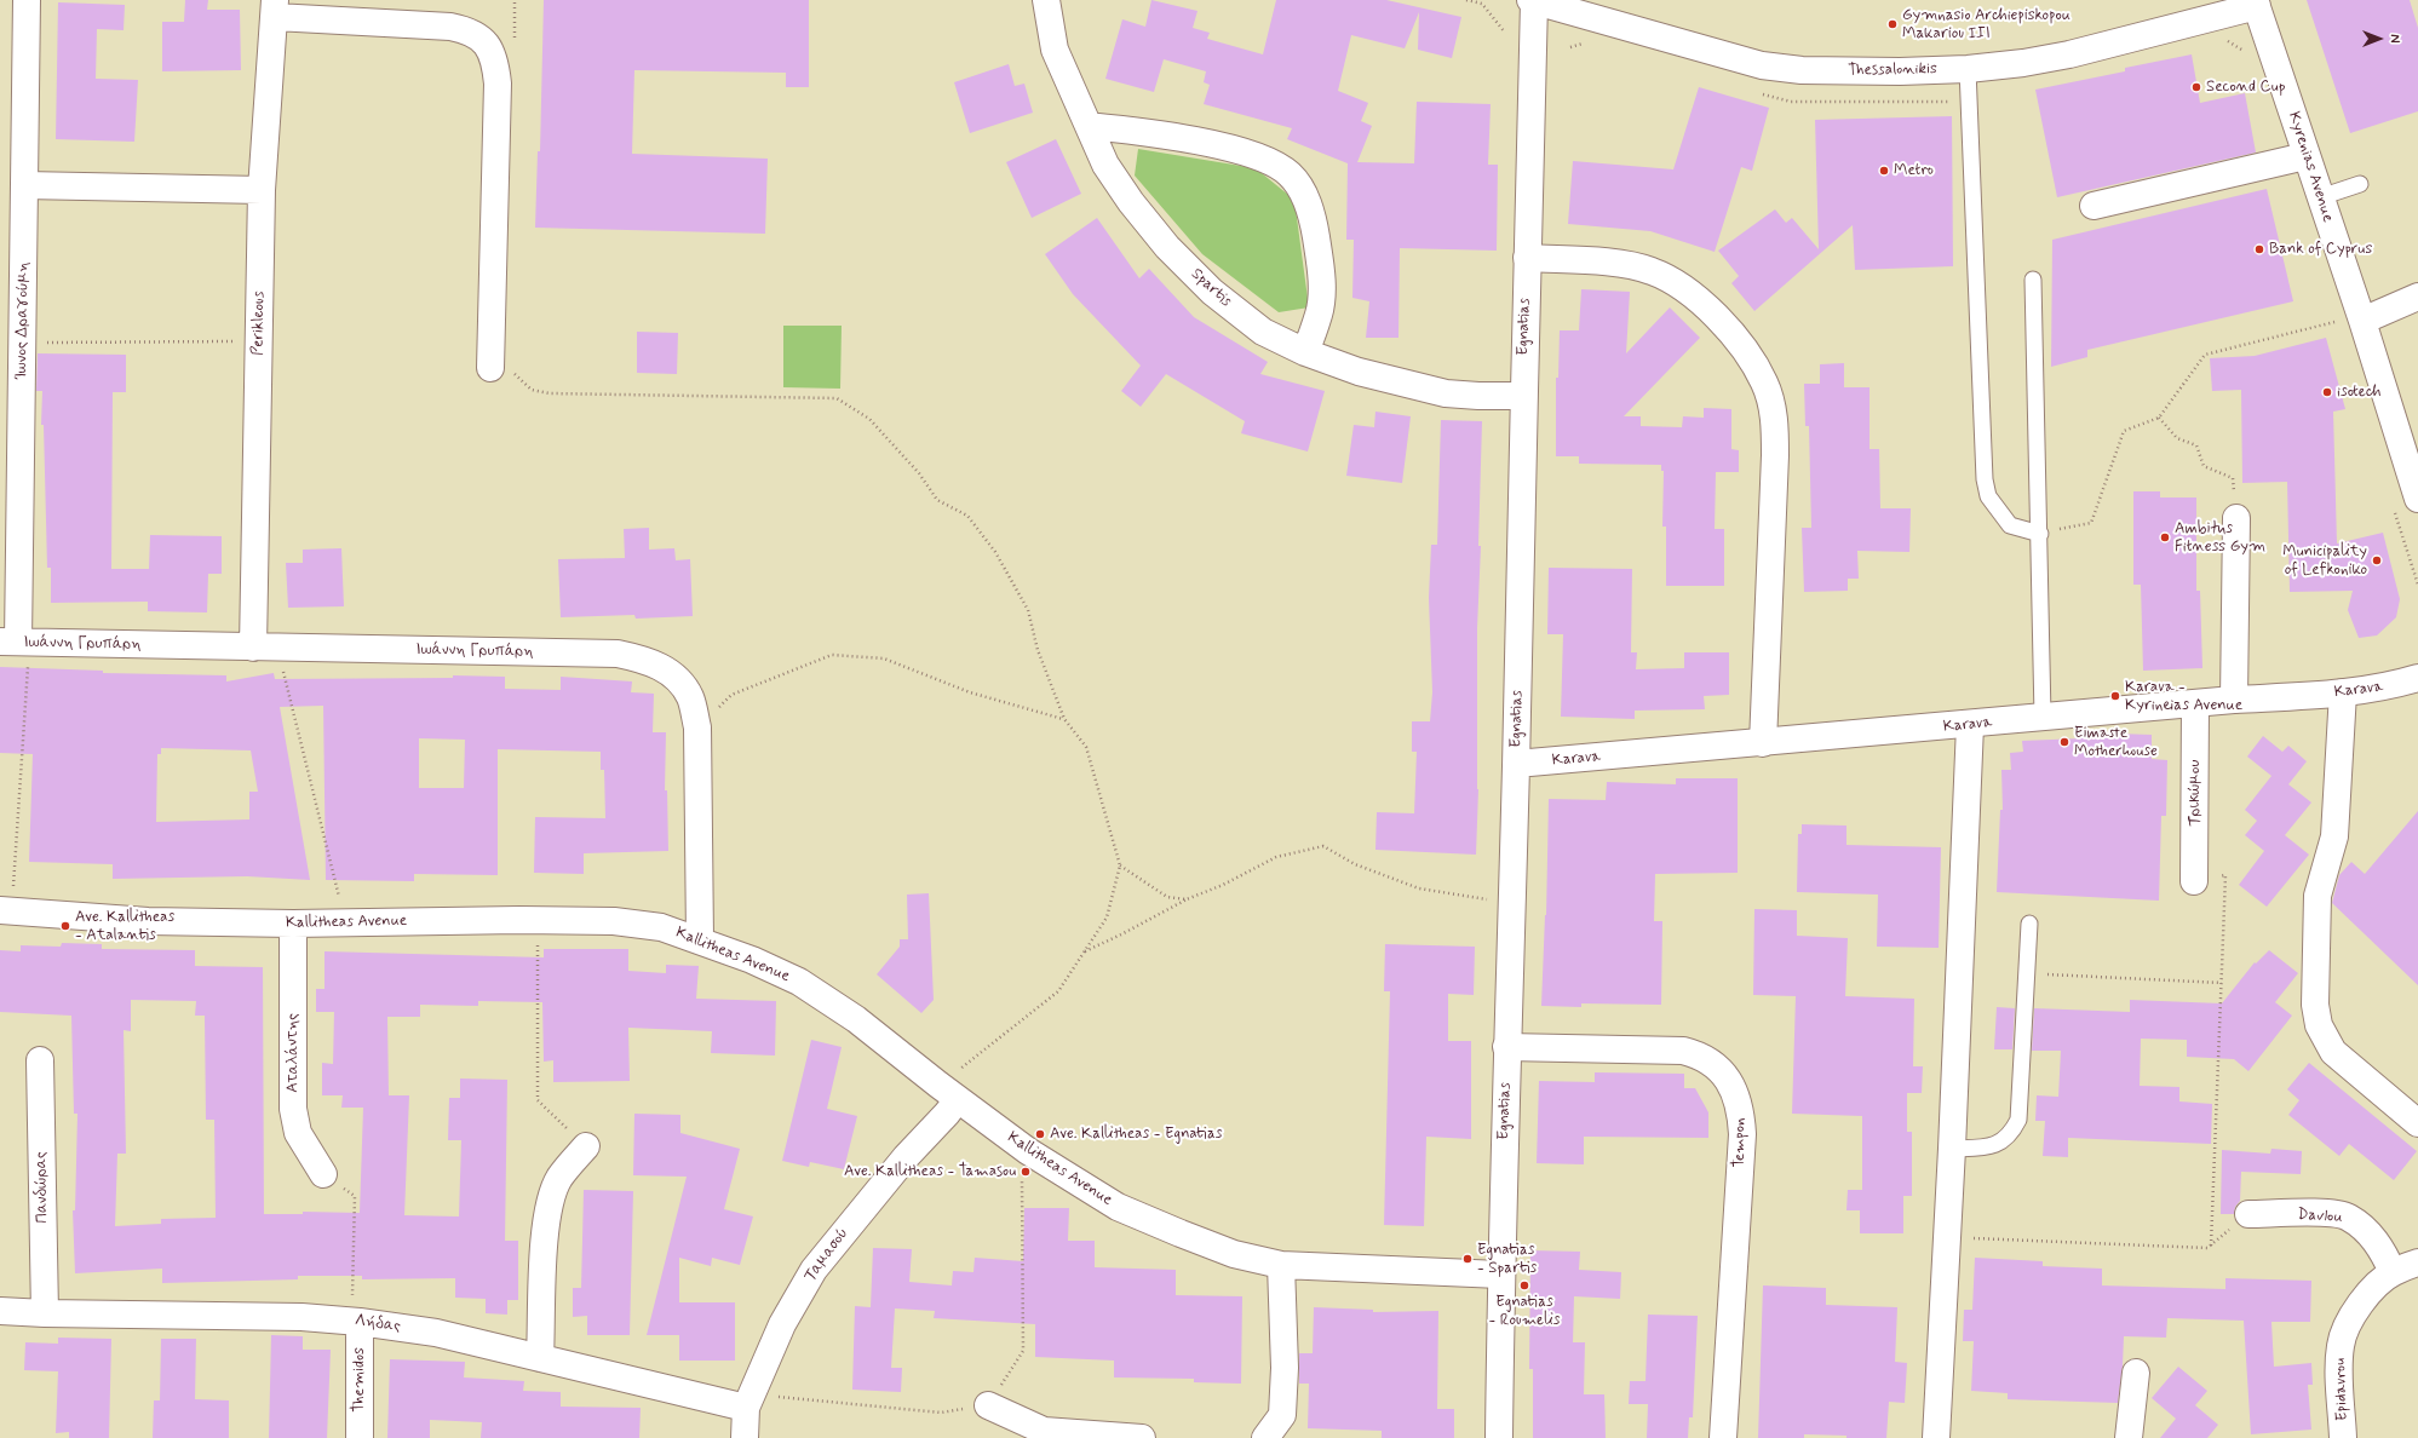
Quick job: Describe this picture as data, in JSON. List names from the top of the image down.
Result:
{
  "streets": {
    "street": [
      "Thessalonikis",
      "Kyrenias Avenue",
      "Spartis",
      "Ίωνος Δραγούμη",
      "Perikleous",
      "Egnatias",
      "Ιωάννη Γρυπάρη",
      "Karava",
      "Τρικώμου",
      "Kallitheas Avenue",
      "Αταλάντης",
      "Tempon",
      "Πανδώρας",
      "Davlou",
      "Ταμασού",
      "Λήδας",
      "Themidos",
      "Epidavrou"
    ]
  },
  "crossings": [
    ["Thessalonikis", "Kyrenias Avenue"],
    ["Thessalonikis", "Egnatias"],
    ["Spartis", "Egnatias"],
    ["Ίωνος Δραγούμη", "Ιωάννη Γρυπάρη"],
    ["Perikleous", "Ιωάννη Γρυπάρη"],
    ["Egnatias", "Karava"],
    ["Egnatias", "Kallitheas Avenue"],
    ["Egnatias", "Tempon"],
    ["Ιωάννη Γρυπάρη", "Kallitheas Avenue"],
    ["Karava", "Τρικώμου"],
    ["Kallitheas Avenue", "Αταλάντης"],
    ["Kallitheas Avenue", "Ταμασού"],
    ["Πανδώρας", "Λήδας"],
    ["Davlou", "Epidavrou"],
    ["Ταμασού", "Λήδας"],
    ["Λήδας", "Themidos"]
  ],
  "places": [
    "Gymnasio Archiepiskopou Makariou III",
    "Second Cup",
    "Metro",
    "Bank of Cyprus",
    "isotech",
    "Ambitus Fitness Gym",
    "Municipality of Lefkoniko",
    "Karava - Kyrineias Avenue",
    "Eimaste Motherhouse",
    "Ave. Kallitheas - Atalantis",
    "Ave. Kallitheas - Egnatias",
    "Ave. Kallitheas - Tamasou",
    "Egnatias - Spartis",
    "Egnatias - Roumelis"
  ],
  "north": "right"
}
